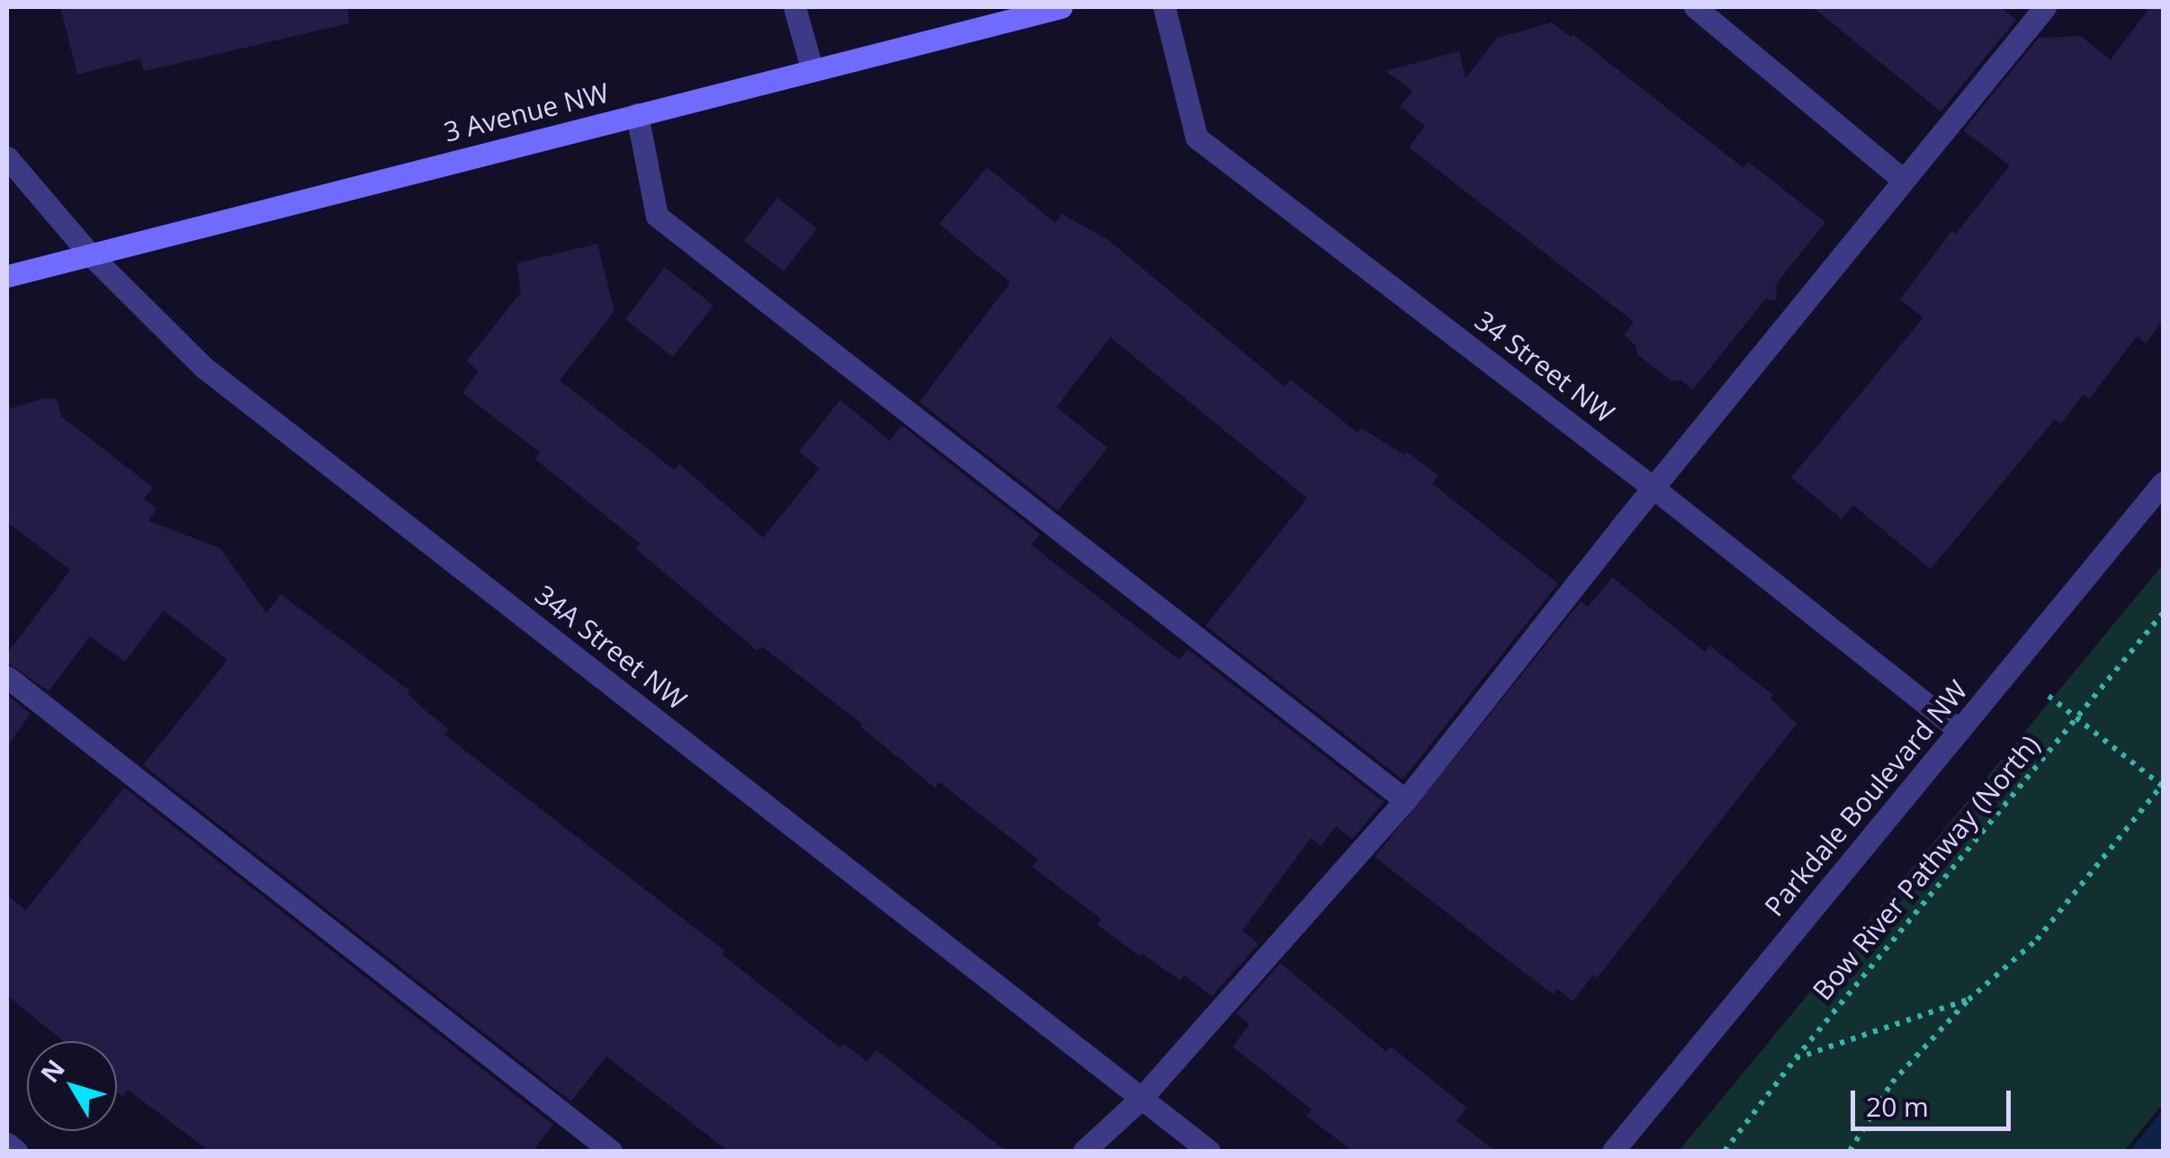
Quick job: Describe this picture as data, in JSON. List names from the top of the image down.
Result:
{
  "streets": {
    "main road": ["3 Avenue NW"],
    "street": ["34 Street NW", "34A Street NW", "Parkdale Boulevard NW"],
    "path": ["Bow River Pathway (North)"]
  },
  "crossings": [
    ["3 Avenue NW", "34A Street NW"],
    ["34 Street NW", "Parkdale Boulevard NW"]
  ],
  "scale_bar": "20 m",
  "north": "top left"
}
